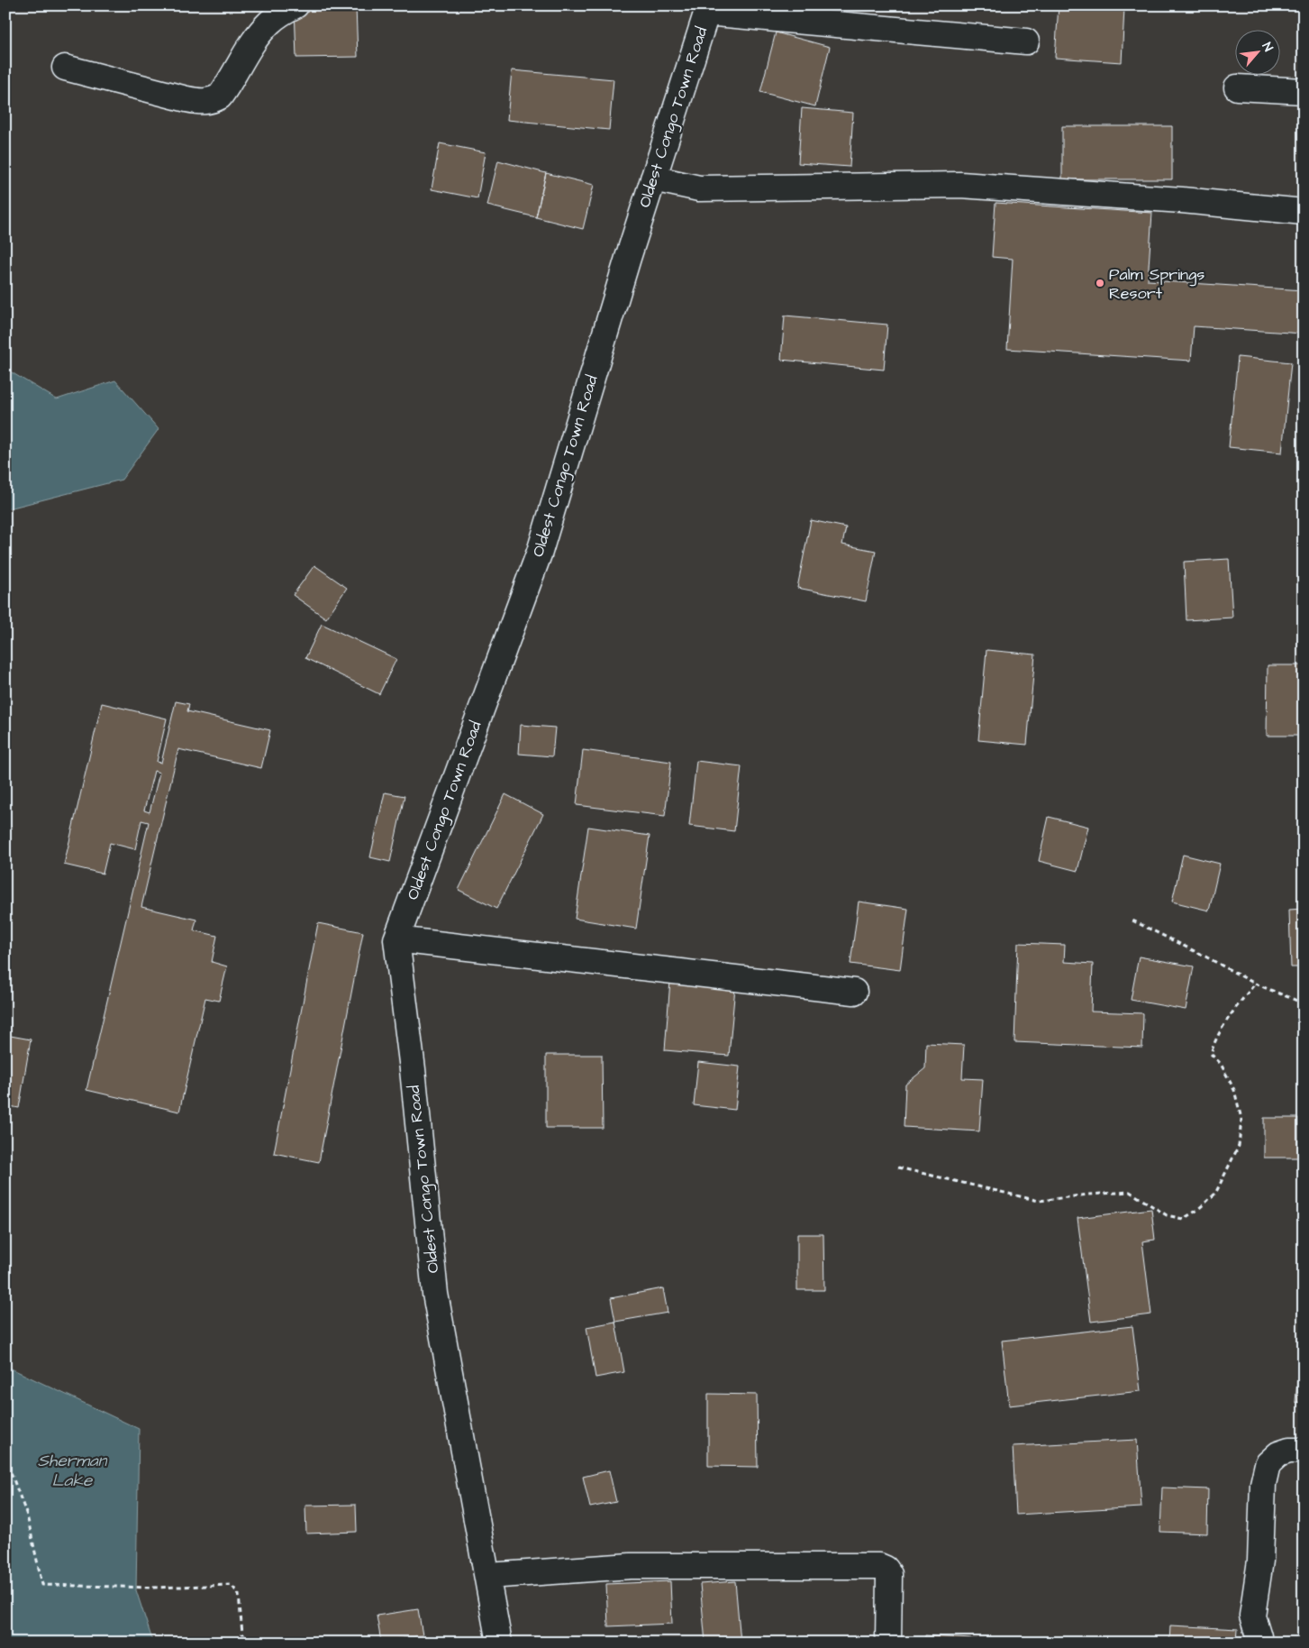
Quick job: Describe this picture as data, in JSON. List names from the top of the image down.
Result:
{
  "streets": {
    "street": ["Oldest Congo Town Road"]
  },
  "water": ["Sherman Lake"],
  "places": ["Palm Springs Resort"],
  "north": "top right"
}
